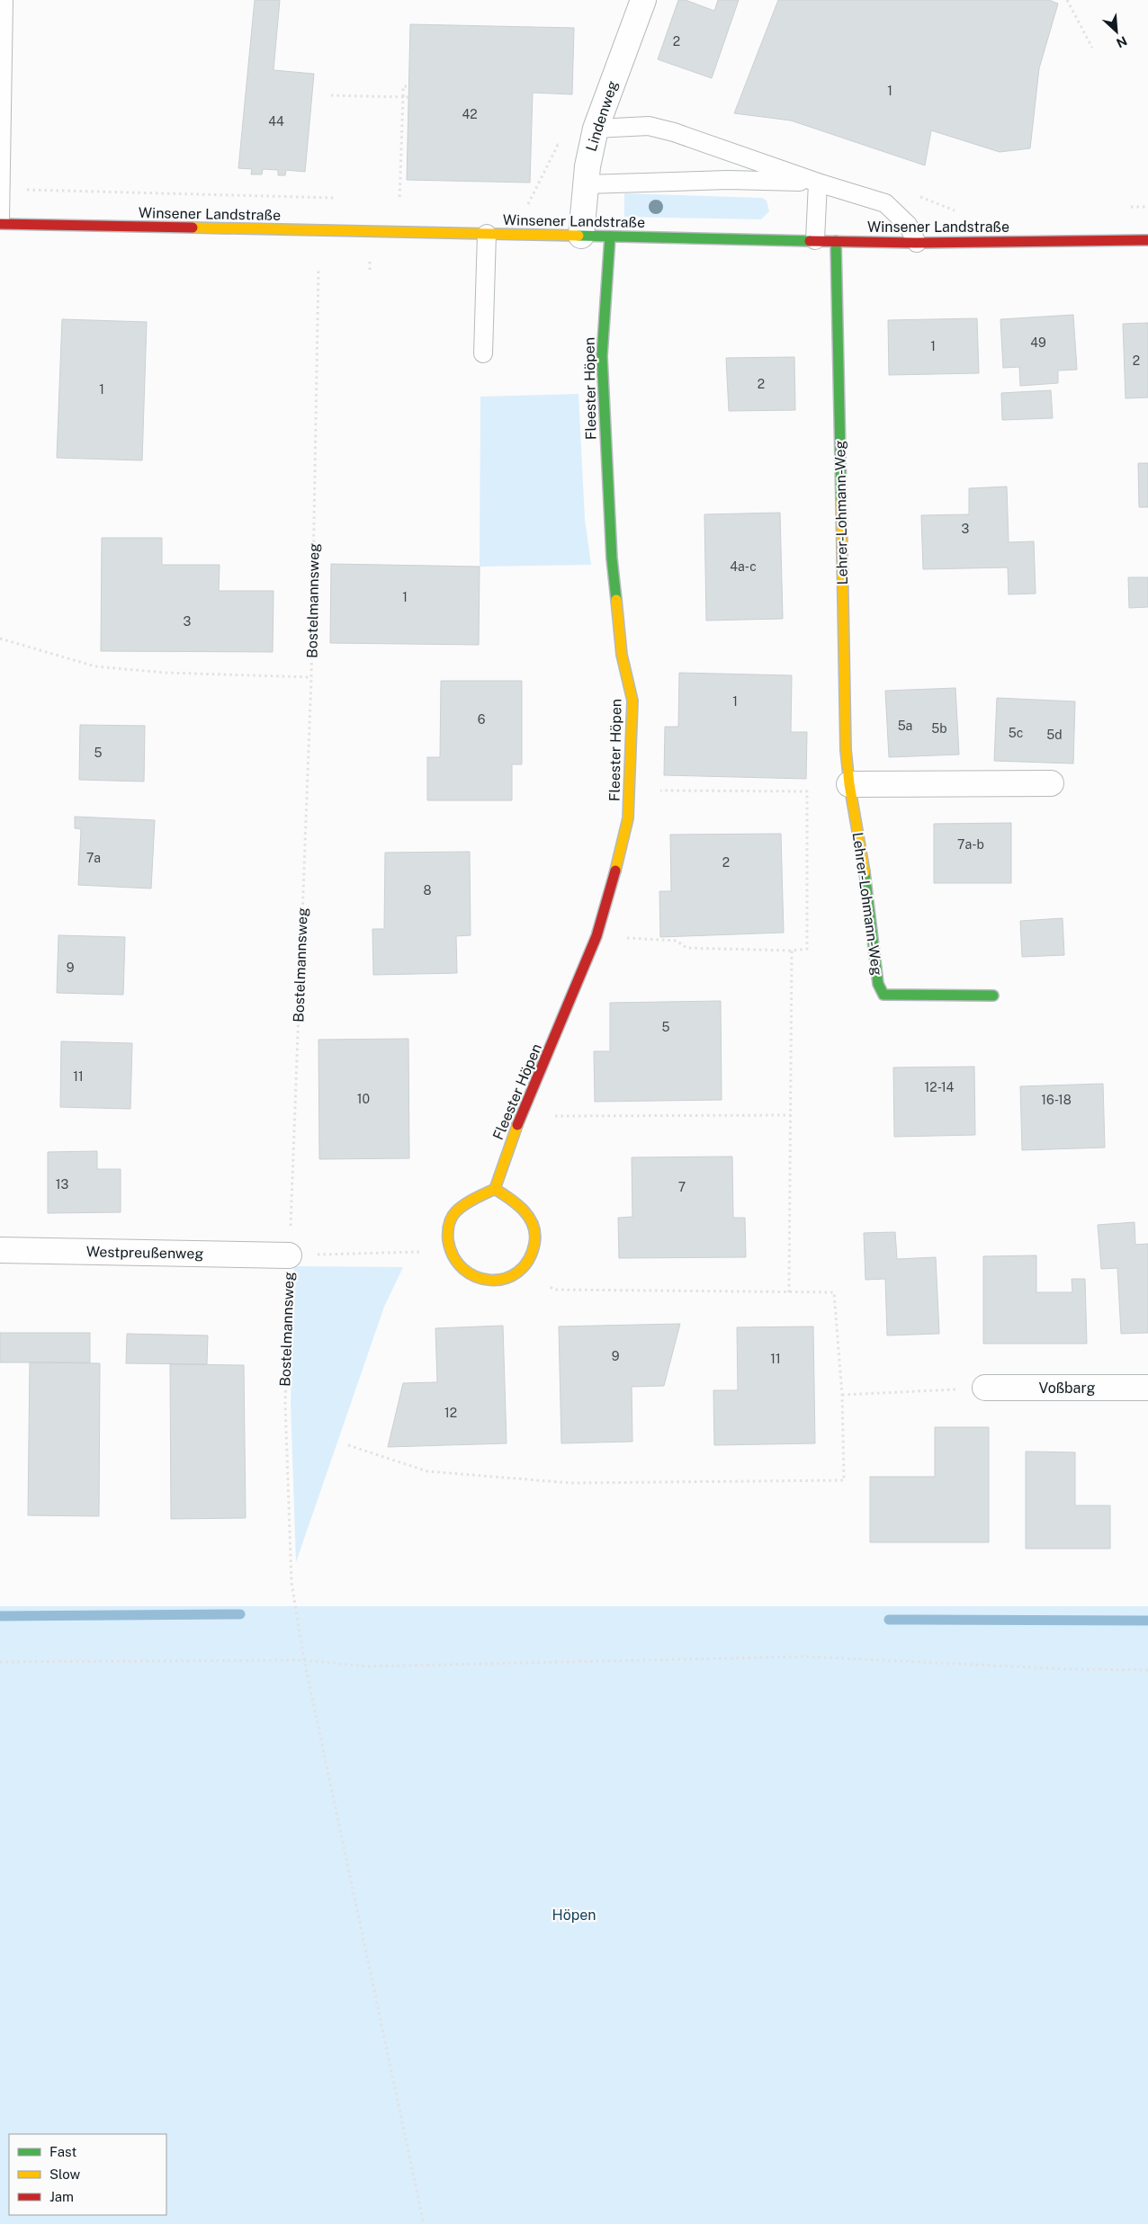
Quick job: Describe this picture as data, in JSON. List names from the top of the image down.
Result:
{
  "streets": {
    "street": [
      "Lindenweg",
      "Winsener Landstraße",
      "Fleester Höpen",
      "Lehrer-Lohmann-Weg",
      "Westpreußenweg",
      "Voßbarg"
    ],
    "path": ["Bostelmannsweg"]
  },
  "crossings": [
    ["Lindenweg", "Winsener Landstraße"],
    ["Winsener Landstraße", "Fleester Höpen"],
    ["Winsener Landstraße", "Lehrer-Lohmann-Weg"],
    ["Bostelmannsweg", "Westpreußenweg"]
  ],
  "parks": ["Höpen"],
  "house_numbers": [
    "2",
    "1",
    "42",
    "44",
    "49",
    "1",
    "2",
    "2",
    "1",
    "3",
    "4a-c",
    "1",
    "3",
    "1",
    "6",
    "5a",
    "5b",
    "5c",
    "5d",
    "5",
    "7a-b",
    "7a",
    "2",
    "8",
    "9",
    "5",
    "11",
    "12-14",
    "10",
    "16-18",
    "13",
    "7",
    "9",
    "11",
    "12"
  ],
  "legend": ["Fast", "Slow", "Jam"],
  "north": "bottom right"
}
